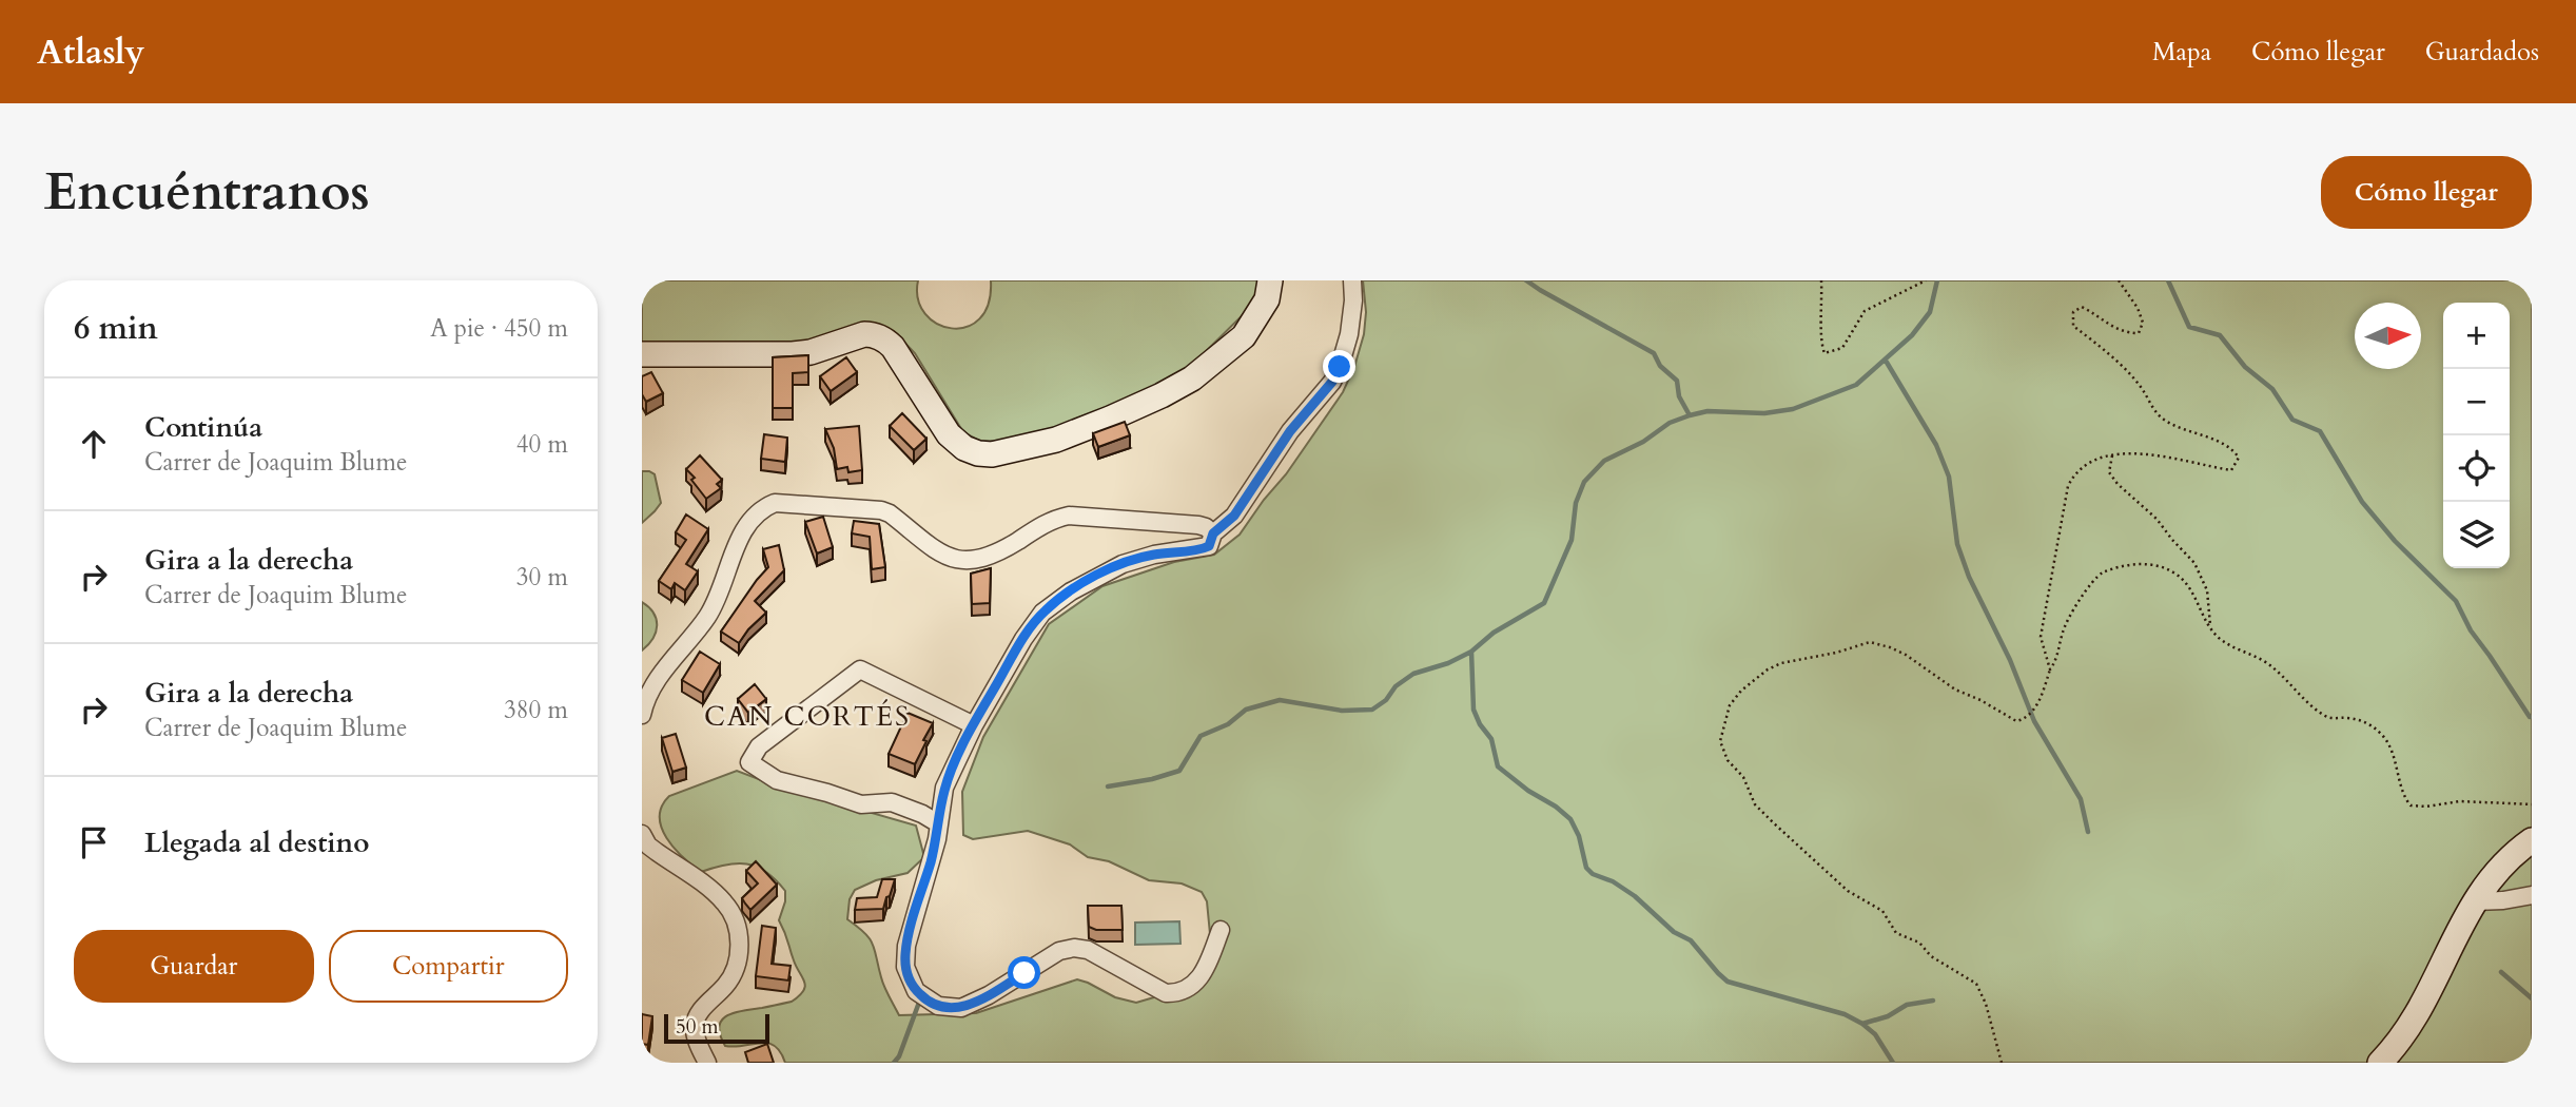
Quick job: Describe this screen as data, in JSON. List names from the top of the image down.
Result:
{
  "districts": ["CAN CORTÉS"],
  "scale_bar": "50 m",
  "north": "right",
  "page": {
    "header": "Atlasly",
    "nav": ["Mapa", "Cómo llegar", "Guardados"],
    "buttons": [
      "Cómo llegar",
      ["Guardar", "Compartir"]
    ],
    "title": "Encuéntranos",
    "heading": ["6 min", "A pie · 450 m"],
    "map_buttons": ["+", "−"],
    "list": [
      ["Continúa", "Carrer de Joaquim Blume", "40 m"],
      ["Gira a la derecha", "Carrer de Joaquim Blume", "30 m"],
      ["Gira a la derecha", "Carrer de Joaquim Blume", "380 m"],
      "Llegada al destino"
    ],
    "scale": "50 m"
  }
}
